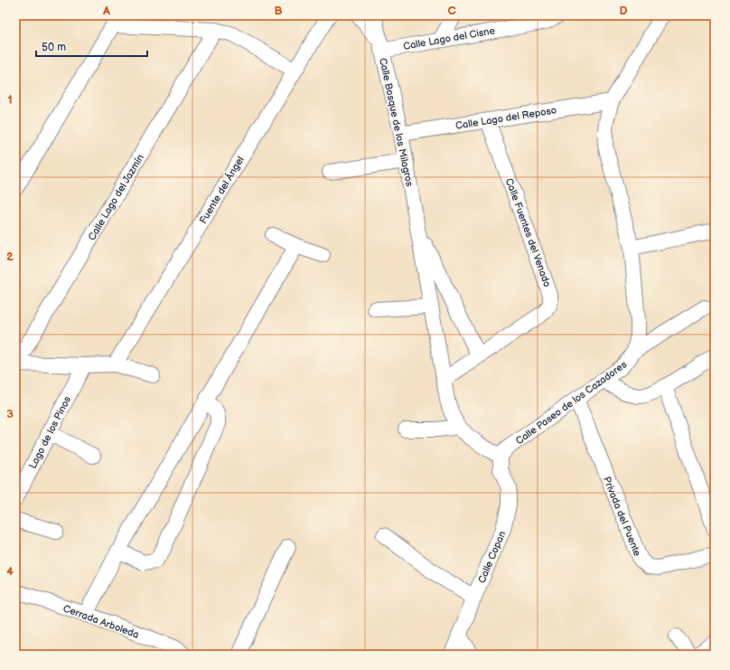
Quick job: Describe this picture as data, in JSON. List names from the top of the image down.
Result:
{
  "streets": {
    "street": [
      "Calle Lago del Cisne",
      "Calle Lago del Reposo",
      "Calle Bosque de los Milagros",
      "Fuente del Ángel",
      "Calle Lago del Jazmín",
      "Calle Fuentes del Venado",
      "Calle Paseo de los Cazadores",
      "Lago de los Pinos",
      "Privada del Puente",
      "Calle Copan",
      "Cerrada Arboleda"
    ]
  },
  "crossings": [
    ["Calle Lago del Cisne", "Calle Bosque de los Milagros"],
    ["Calle Lago del Reposo", "Calle Bosque de los Milagros"],
    ["Calle Lago del Reposo", "Calle Fuentes del Venado"],
    ["Calle Lago del Reposo", "Calle Paseo de los Cazadores"],
    ["Calle Bosque de los Milagros", "Calle Fuentes del Venado"],
    ["Calle Paseo de los Cazadores", "Privada del Puente"],
    ["Calle Paseo de los Cazadores", "Calle Copan"]
  ],
  "scale_bar": "50 m",
  "grid": {
    "columns": [
      "A",
      "B",
      "C",
      "D"
    ],
    "rows": [
      "1",
      "2",
      "3",
      "4"
    ]
  }
}
